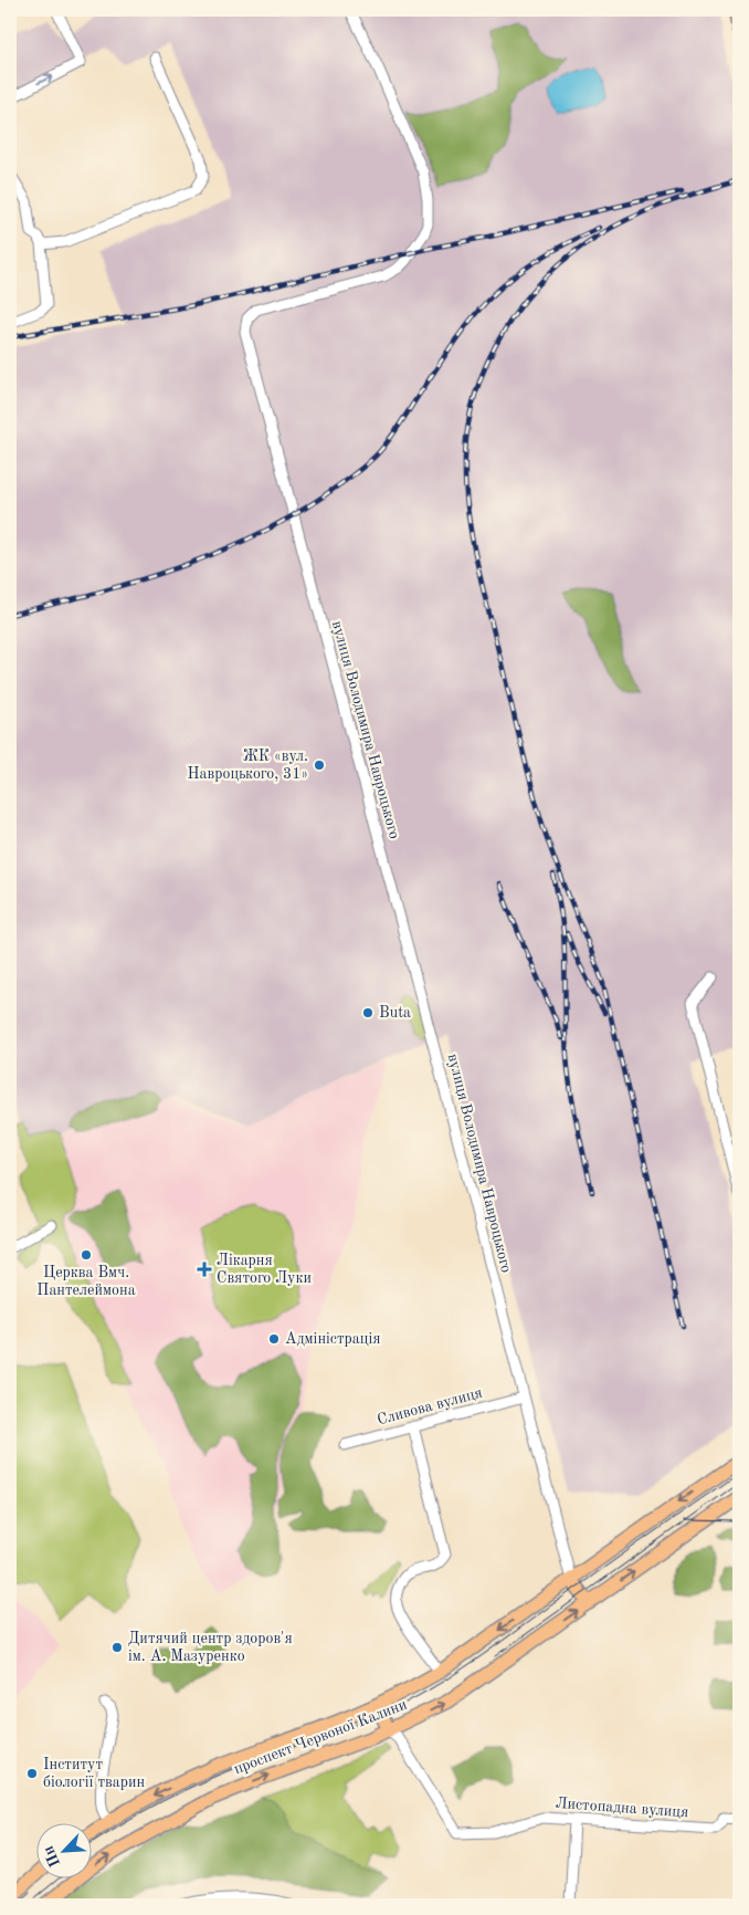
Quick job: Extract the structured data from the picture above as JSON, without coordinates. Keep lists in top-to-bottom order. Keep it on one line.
{"streets":{"main road":["проспект Червоної Калини"],"street":["вулиця Володимира Навроцького","Сливова вулиця","Листопадна вулиця"]},"crossings":[["вулиця Володимира Навроцького","Сливова вулиця"],["вулиця Володимира Навроцького","проспект Червоної Калини"],["проспект Червоної Калини","Листопадна вулиця"]],"places":{"other":["ЖК «вул. Навроцького, 31»","Buta","Церква Вмч. Пантелеймона","Адміністрація","Дитячий центр здоров'я ім. А. Мазуренко","Інститут біології тварин"],"health":["Лікарня Святого Луки"]},"north":"bottom left"}
